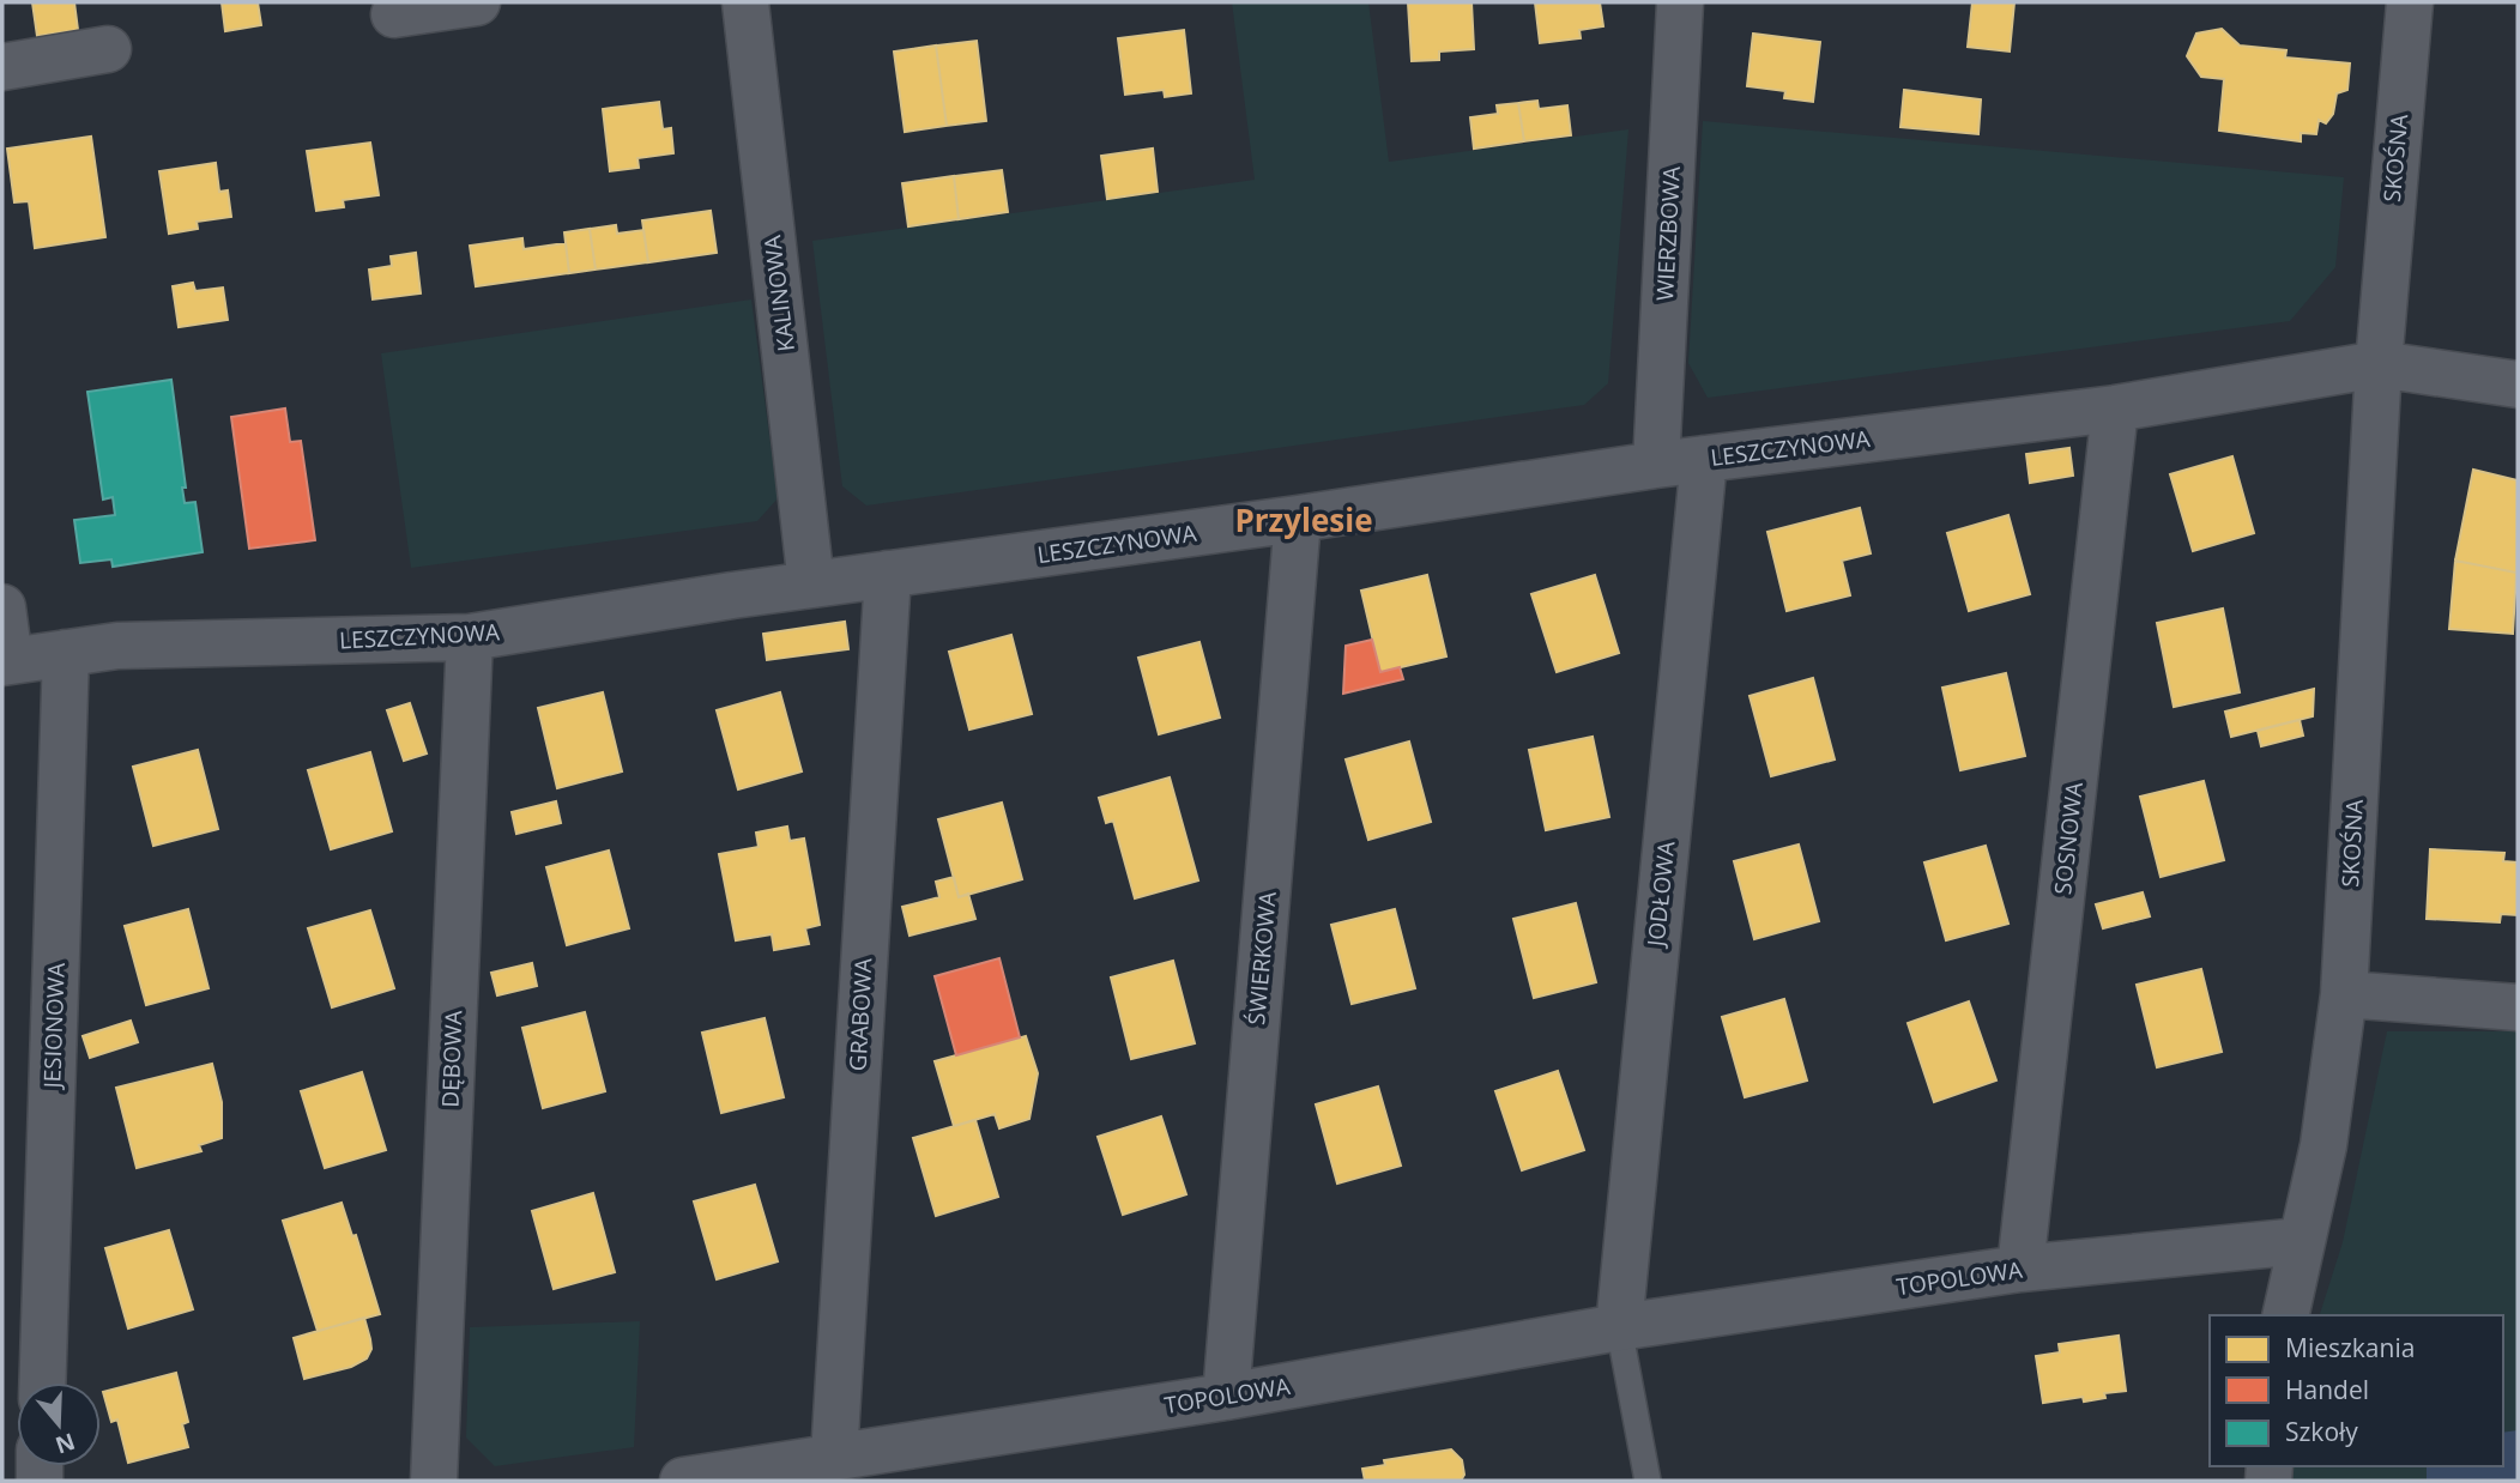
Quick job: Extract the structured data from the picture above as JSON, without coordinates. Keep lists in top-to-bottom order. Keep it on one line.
{"streets":{"street":["SKOŚNA","WIERZBOWA","KALINOWA","LESZCZYNOWA","SOSNOWA","JODŁOWA","ŚWIERKOWA","GRABOWA","JESIONOWA","DĘBOWA","TOPOLOWA"]},"crossings":[["SKOŚNA","LESZCZYNOWA"],["SKOŚNA","TOPOLOWA"],["WIERZBOWA","LESZCZYNOWA"],["KALINOWA","LESZCZYNOWA"],["LESZCZYNOWA","SOSNOWA"],["LESZCZYNOWA","JODŁOWA"],["LESZCZYNOWA","ŚWIERKOWA"],["LESZCZYNOWA","GRABOWA"],["LESZCZYNOWA","JESIONOWA"],["LESZCZYNOWA","DĘBOWA"],["SOSNOWA","TOPOLOWA"],["JODŁOWA","TOPOLOWA"],["ŚWIERKOWA","TOPOLOWA"],["GRABOWA","TOPOLOWA"]],"districts":["Przylesie"],"legend":["Mieszkania","Handel","Szkoły"],"north":"bottom"}
